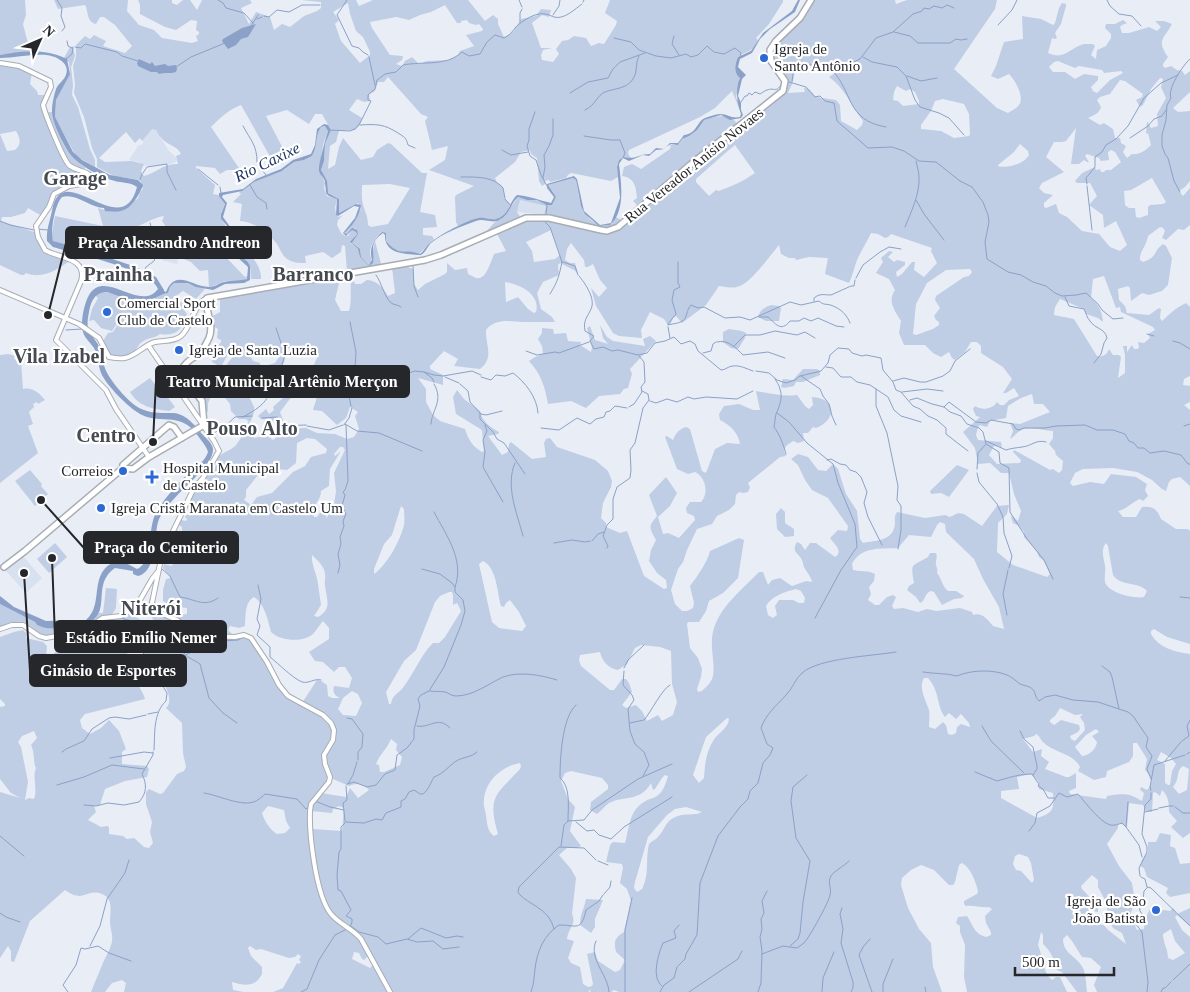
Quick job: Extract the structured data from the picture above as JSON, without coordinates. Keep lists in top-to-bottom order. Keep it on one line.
{"streets":{"main road":["Rua Vereador Anísio Novaes"]},"districts":["Garage","Prainha","Barranco","Vila Izabel","Pouso Alto","Centro","Niterói"],"water":["Rio Caxixe"],"places":{"other":["Igreja de Santo Antônio","Comercial Sport Club de Castelo","Praça Alessandro Andreon","Igreja de Santa Luzia","Teatro Municipal Artênio Merçon","Correios","Praça do Cemiterio","Igreja Cristã Maranata em Castelo Um","Estádio Emílio Nemer","Ginásio de Esportes","Igreja de São João Batista"],"health":["Hospital Municipal de Castelo"]},"scale_bar":"500 m","north":"top right"}
